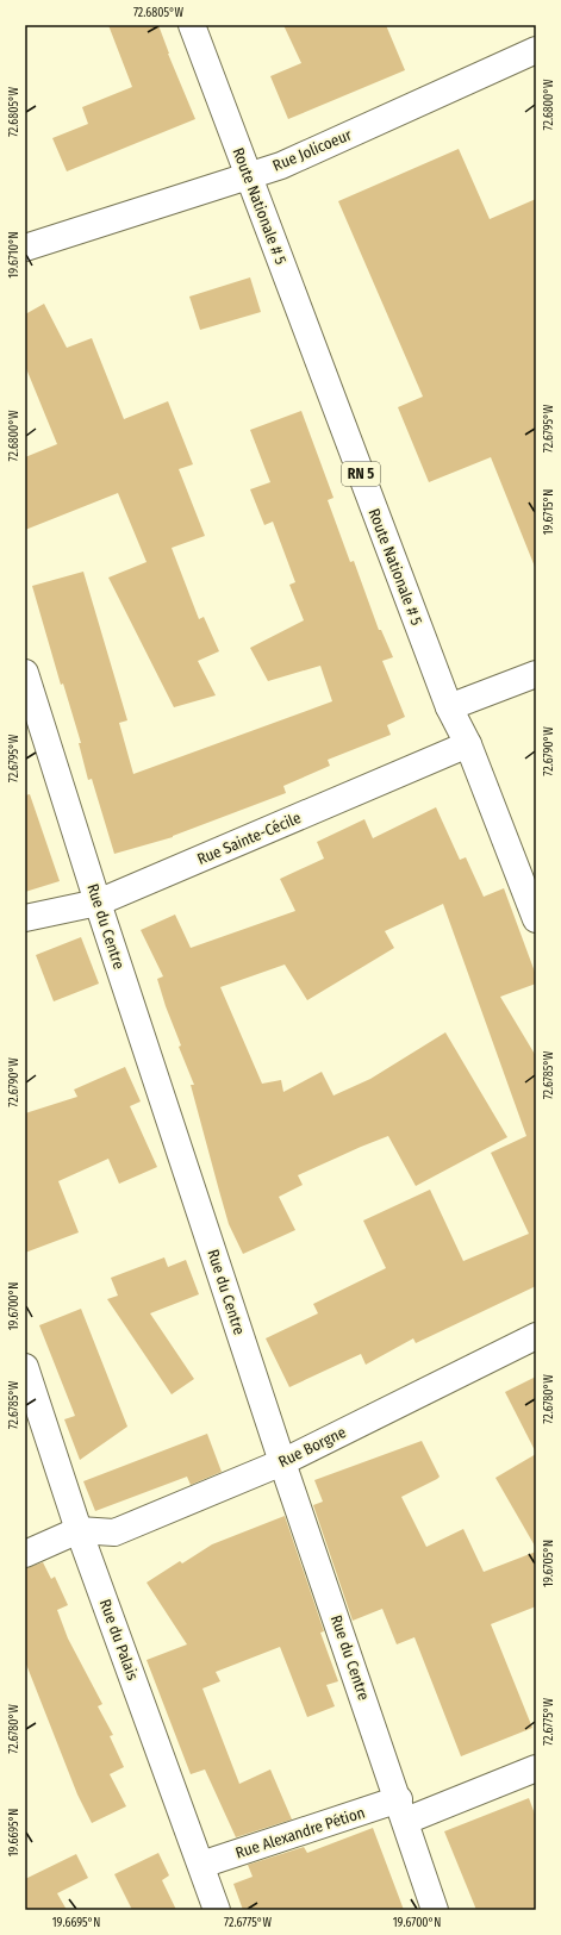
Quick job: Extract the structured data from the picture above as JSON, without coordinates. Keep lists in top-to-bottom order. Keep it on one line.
{"streets":{"street":["Rue Jolicoeur","Route Nationale # 5","RN 5","Rue Sainte-Cécile","Rue du Centre","Rue Borgne","Rue du Palais","Rue Alexandre Pétion"]},"crossings":[["Rue Jolicoeur","Route Nationale # 5"],["Route Nationale # 5","Rue Sainte-Cécile"],["Rue Sainte-Cécile","Rue du Centre"],["Rue du Centre","Rue Borgne"],["Rue du Centre","Rue Alexandre Pétion"],["Rue Borgne","Rue du Palais"],["Rue du Palais","Rue Alexandre Pétion"]],"coordinates":["72.6805°W","72.6800°W","19.6710°N","72.6795°W","19.6715°N","72.6790°W","72.6785°W","19.6700°N","72.6780°W","19.6705°N","72.6775°W","19.6695°N"]}
